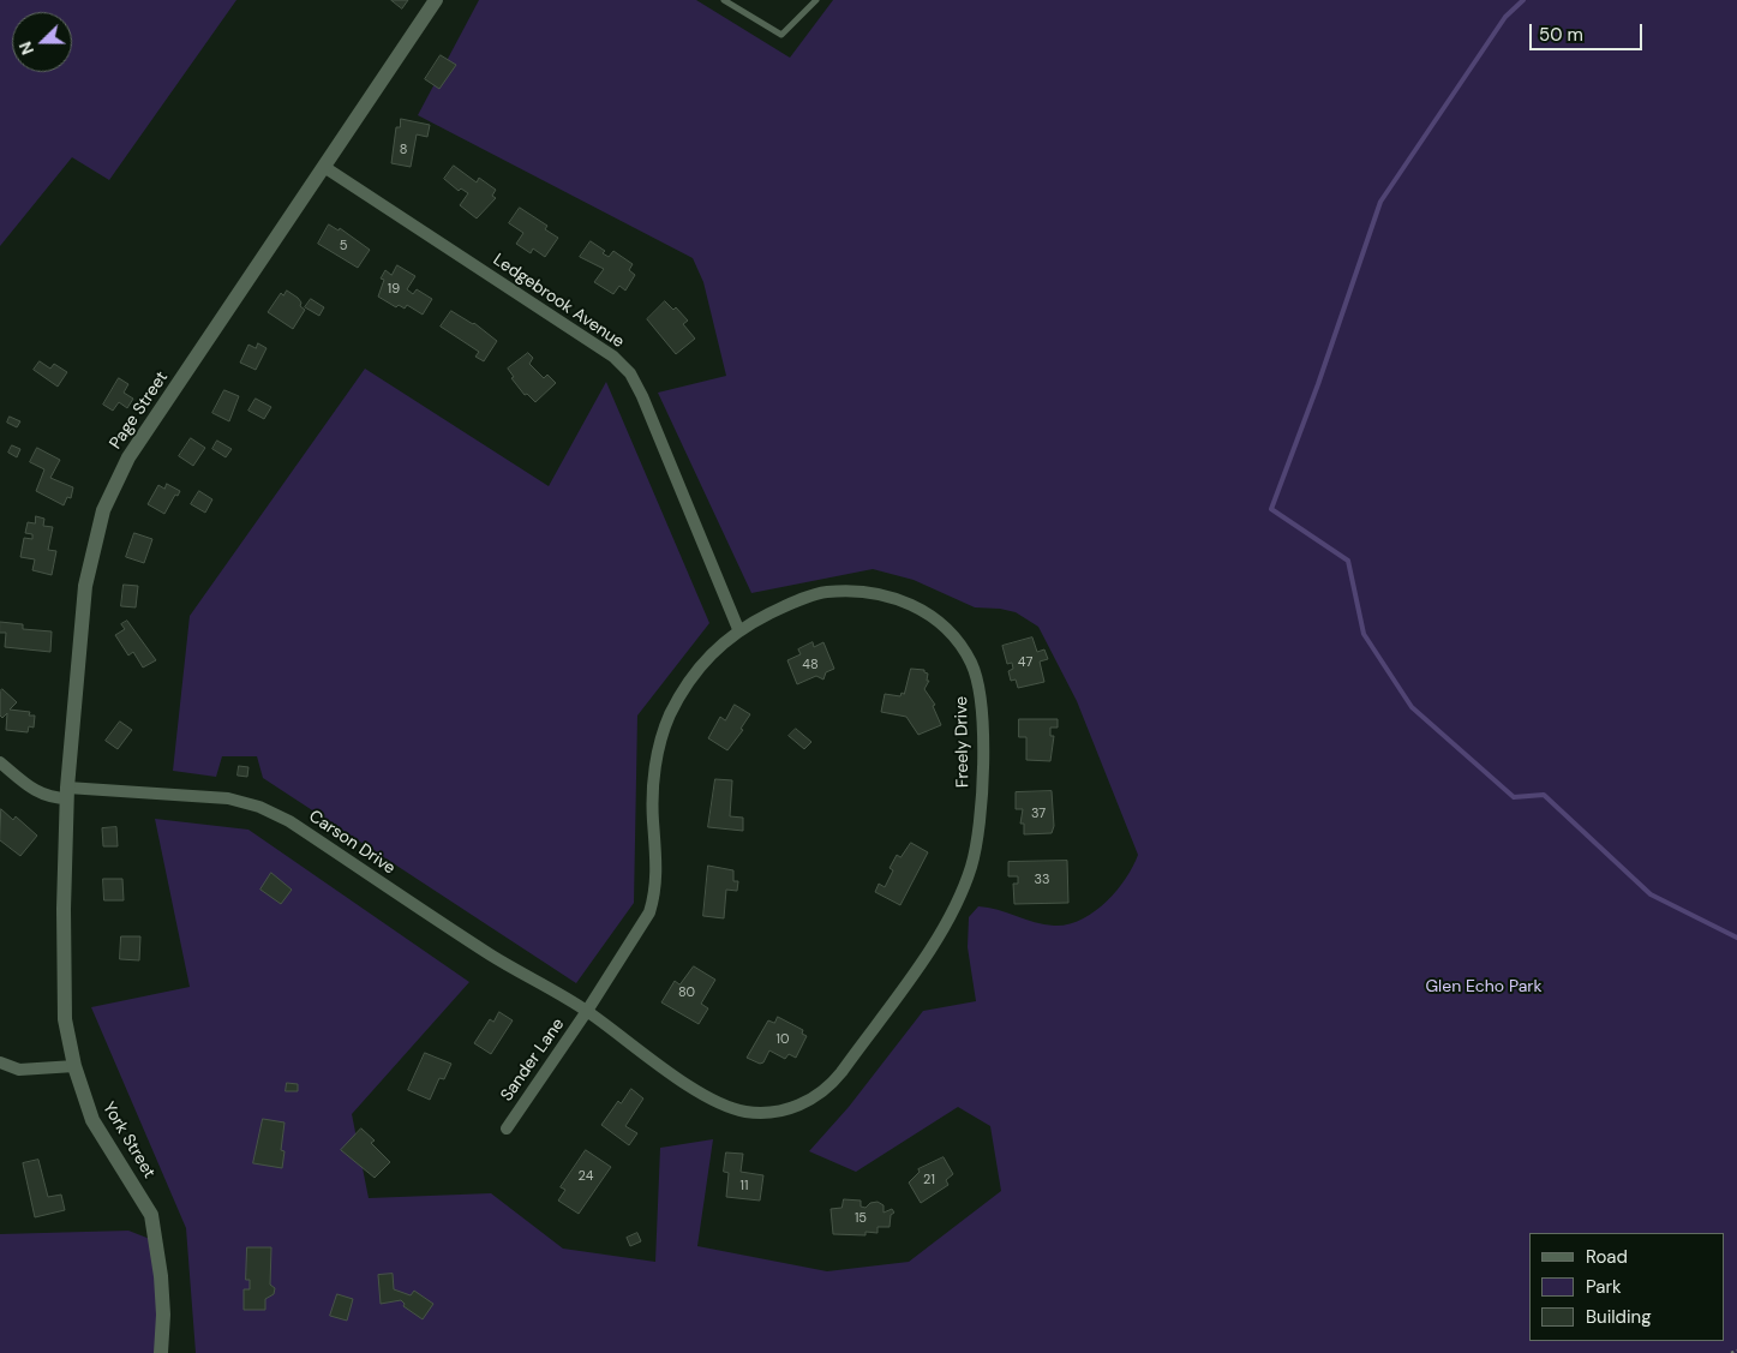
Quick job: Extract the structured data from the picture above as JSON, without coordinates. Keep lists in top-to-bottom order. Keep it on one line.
{"streets":{"street":["Ledgebrook Avenue","Page Street","Freely Drive","Carson Drive","Sander Lane","York Street"]},"crossings":[["Ledgebrook Avenue","Page Street"],["Ledgebrook Avenue","Freely Drive"],["Page Street","Carson Drive"],["Page Street","York Street"],["Freely Drive","Carson Drive"],["Freely Drive","Sander Lane"],["Carson Drive","Sander Lane"]],"parks":["Glen Echo Park"],"house_numbers":["8","5","19","47","48","37","33","80","10","24","21","11","15"],"legend":["Road","Park","Building"],"scale_bar":"50 m","north":"left"}
